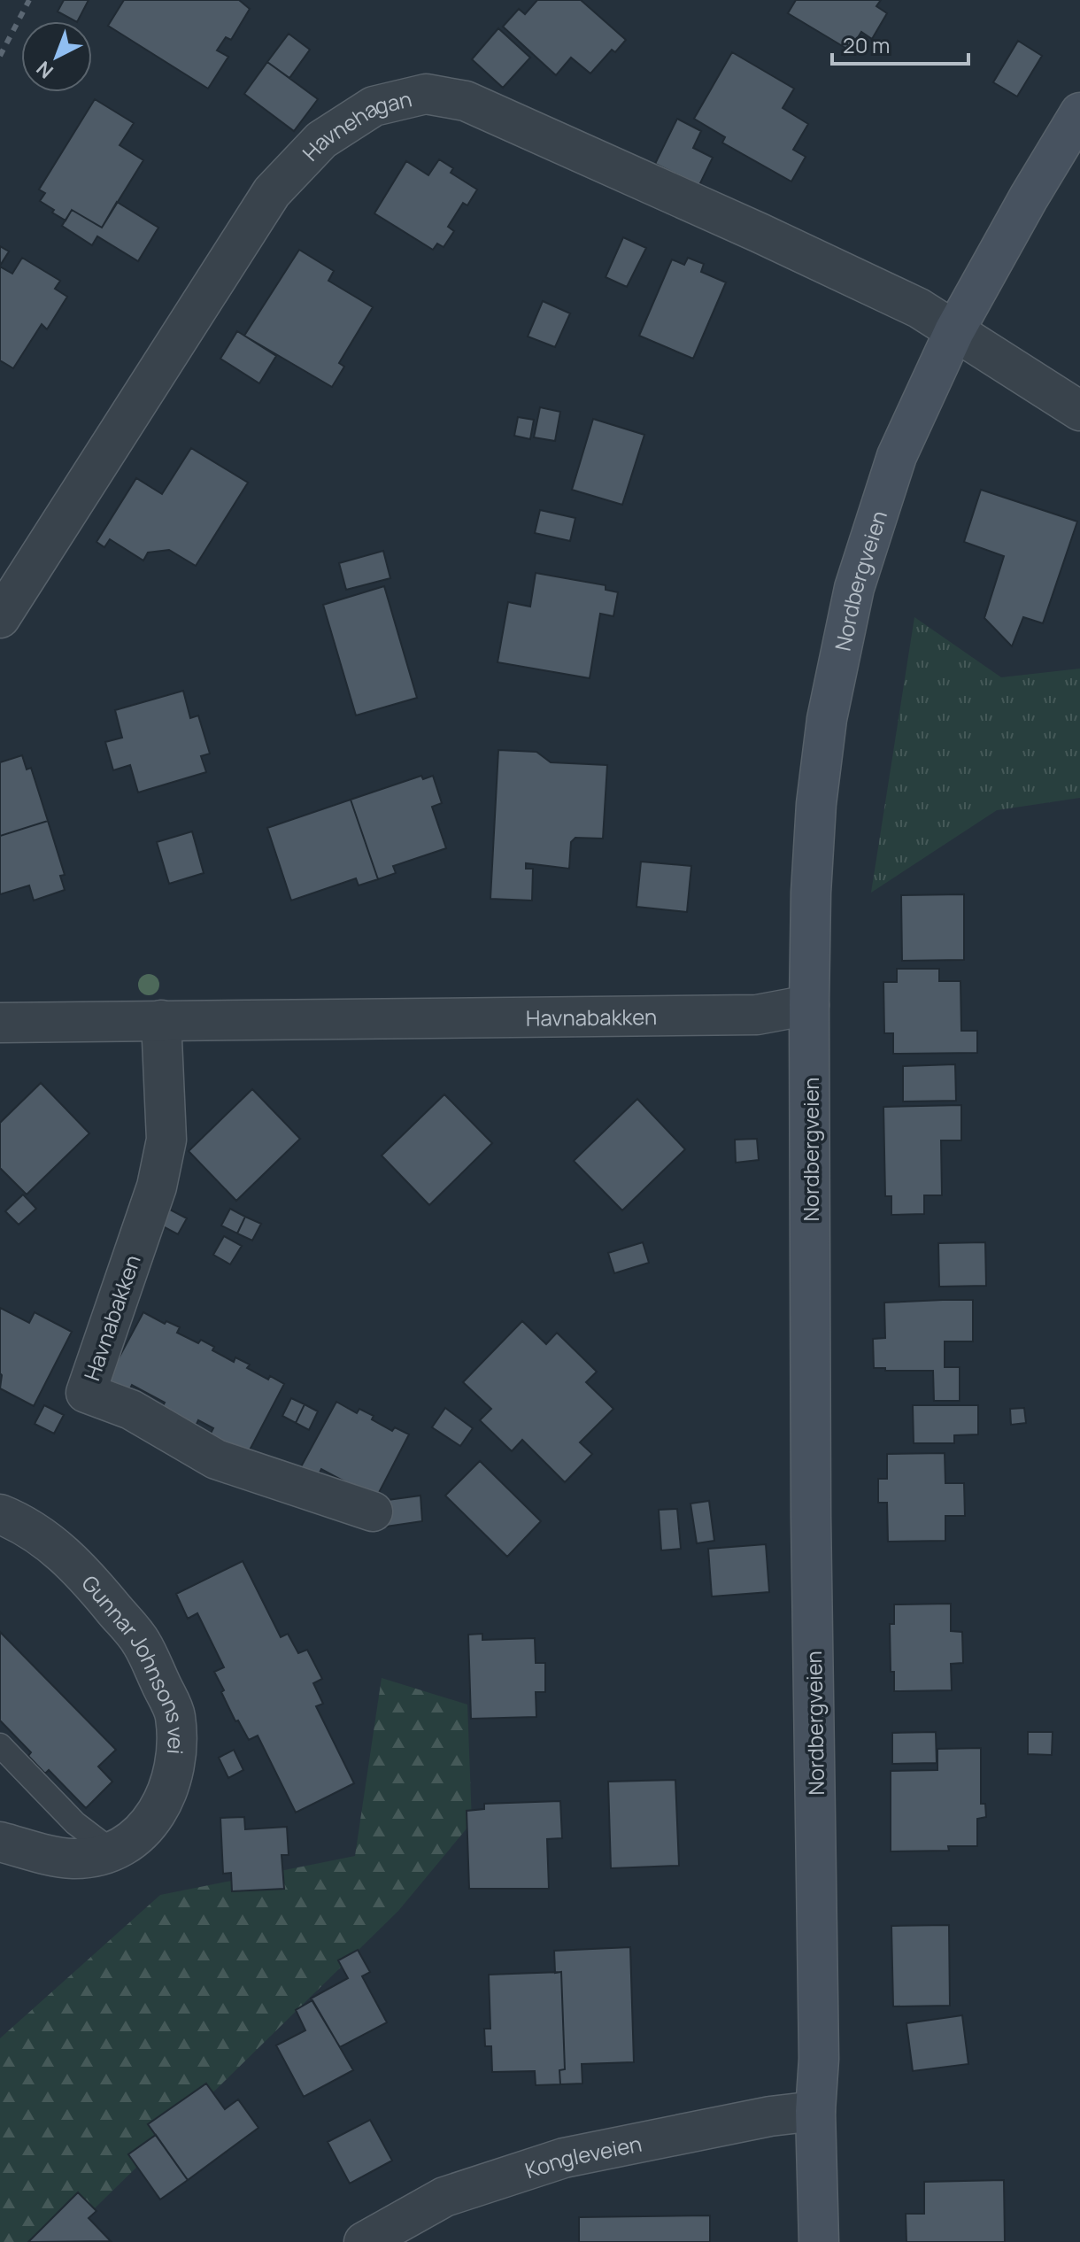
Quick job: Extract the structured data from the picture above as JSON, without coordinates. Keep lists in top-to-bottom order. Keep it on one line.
{"streets":{"street":["Havnehagan","Nordbergveien","Havnabakken","Gunnar Johnsons vei","Kongleveien"]},"crossings":[["Havnehagan","Nordbergveien"],["Nordbergveien","Havnabakken"],["Nordbergveien","Kongleveien"]],"scale_bar":"20 m","north":"bottom left"}
